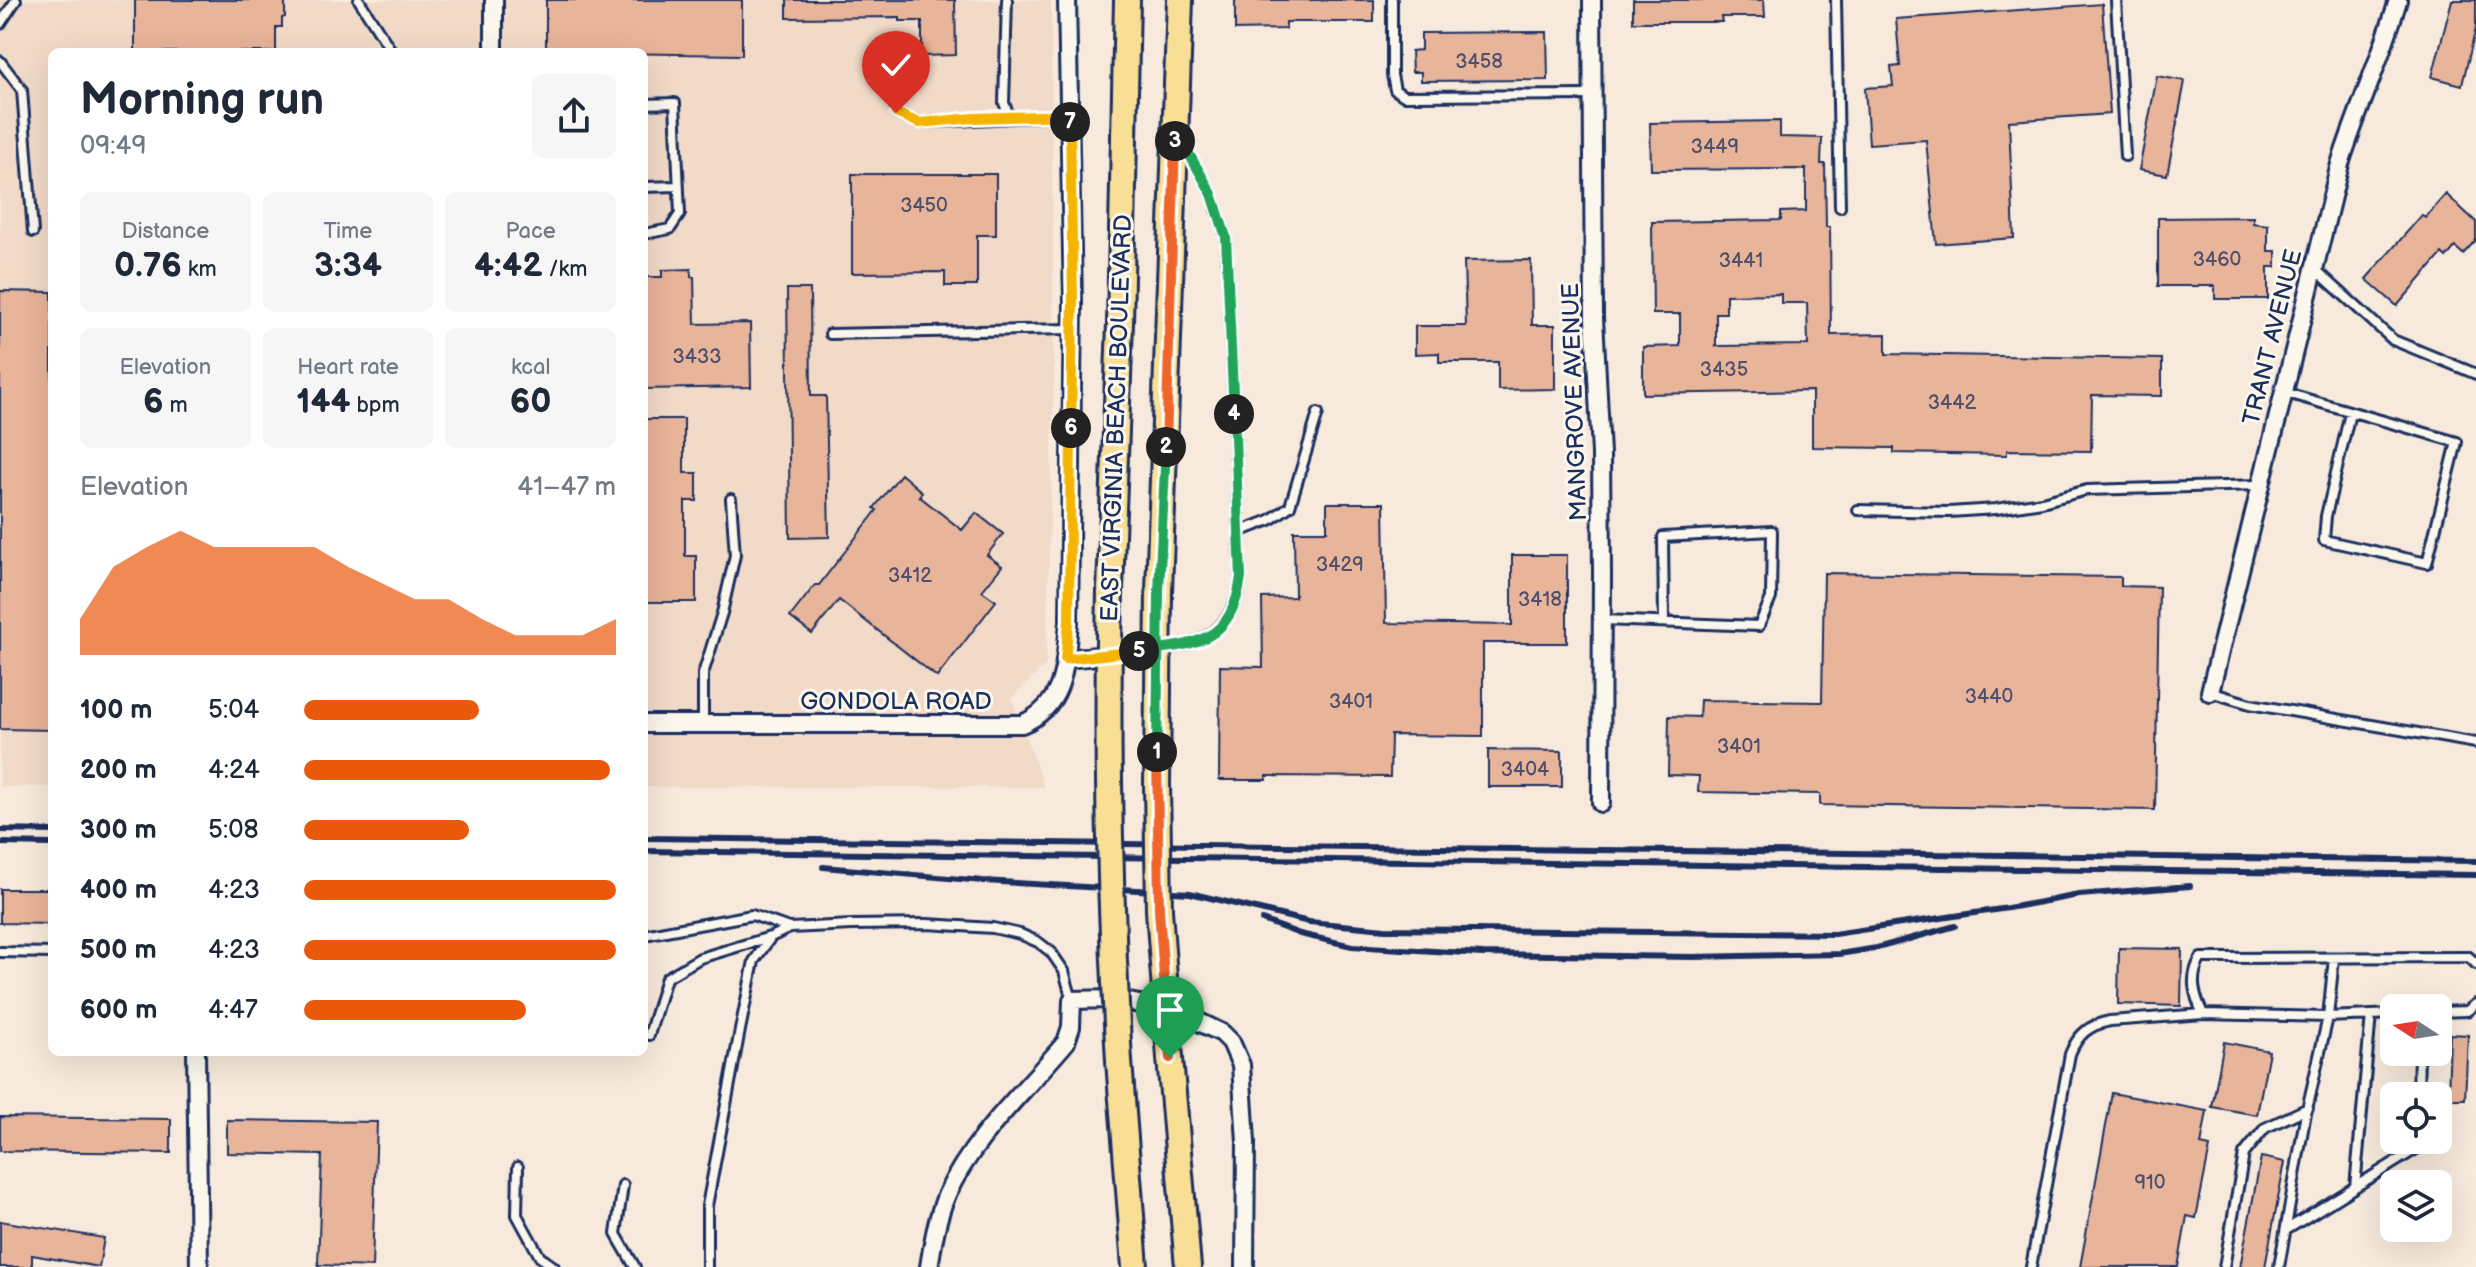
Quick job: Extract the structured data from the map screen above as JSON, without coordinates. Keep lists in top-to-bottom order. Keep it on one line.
{"streets":{"main road":["EAST VIRGINIA BEACH BOULEVARD"],"street":["TRANT AVENUE","MANGROVE AVENUE","GONDOLA ROAD"]},"crossings":[["EAST VIRGINIA BEACH BOULEVARD","GONDOLA ROAD"]],"house_numbers":["3458","3449","3450","3460","3441","3433","3435","3442","3429","3412","3418","3440","3401","3401","3404","910"],"north":"left","page":{"heading":["Morning run","09:49"],"pins":["7","3","4","6","2","5","1"],"stats":[["Distance","0.76 km"],["Time","3:34"],["Pace","4:42 /km"],["Elevation","6 m"],["Heart rate","144 bpm"],["kcal","60"]],"chart":["Elevation","41–47 m"],"list":[{"name":"100 m","note":"5:04"},{"name":"200 m","note":"4:24"},{"name":"300 m","note":"5:08"},{"name":"400 m","note":"4:23"},{"name":"500 m","note":"4:23"},{"name":"600 m","note":"4:47"}]}}
